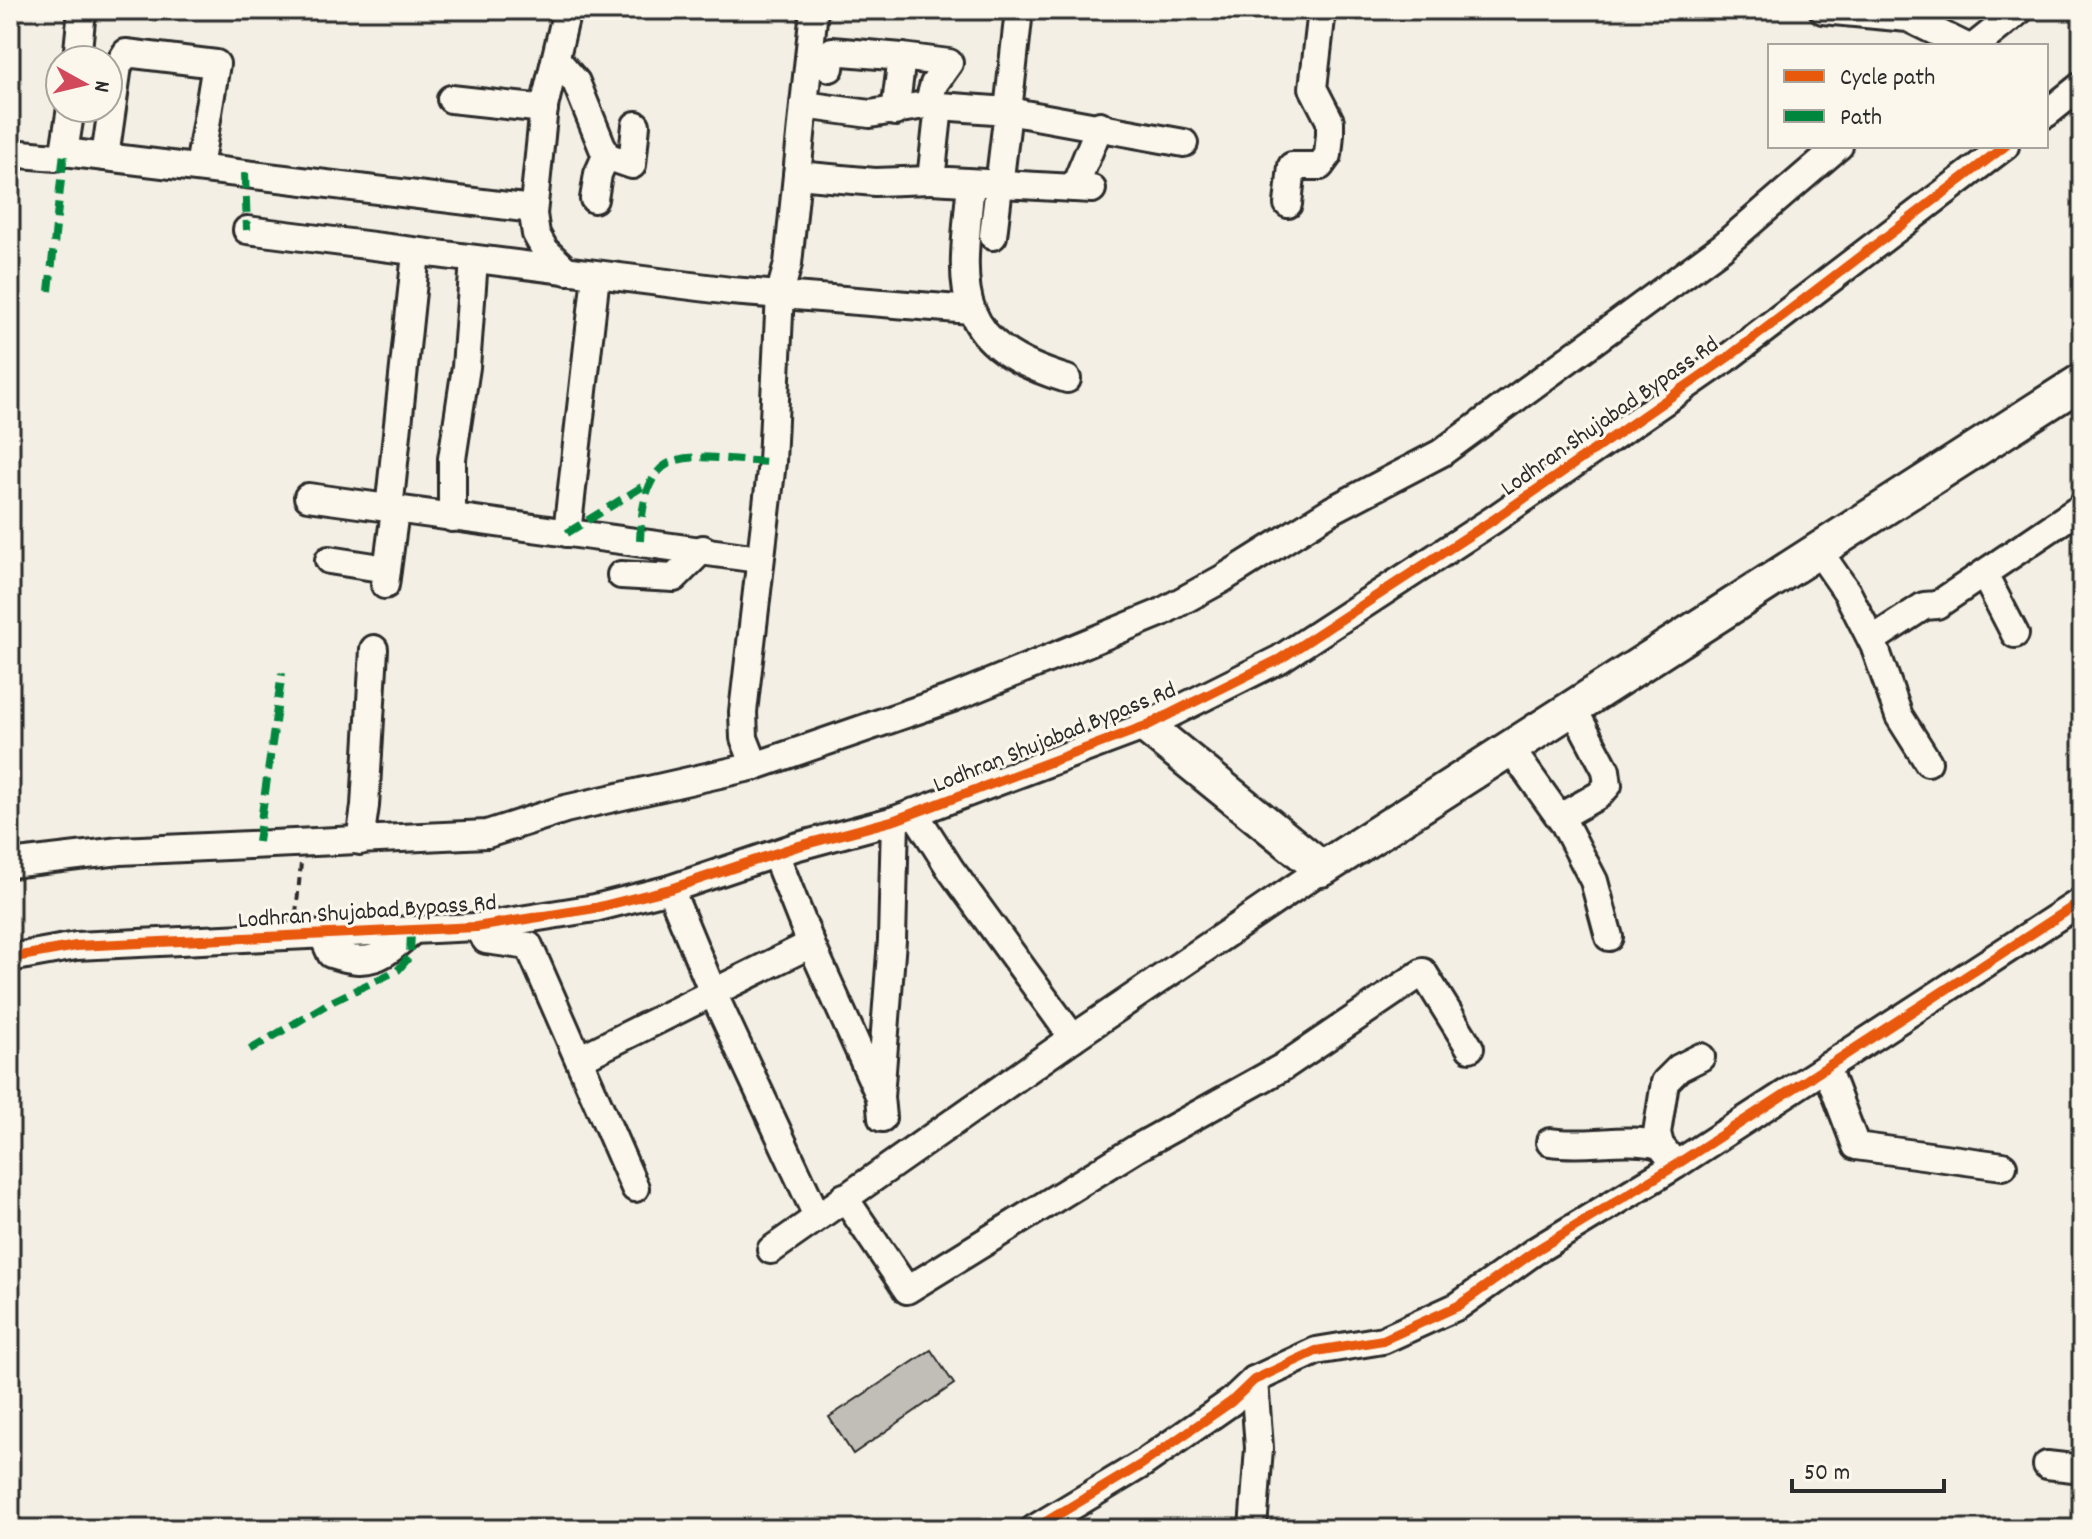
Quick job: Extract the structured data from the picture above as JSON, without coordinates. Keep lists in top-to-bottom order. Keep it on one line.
{"streets":{"street":["Lodhran Shujabad Bypass Rd"]},"legend":["Cycle path","Path"],"scale_bar":"50 m","north":"right"}
